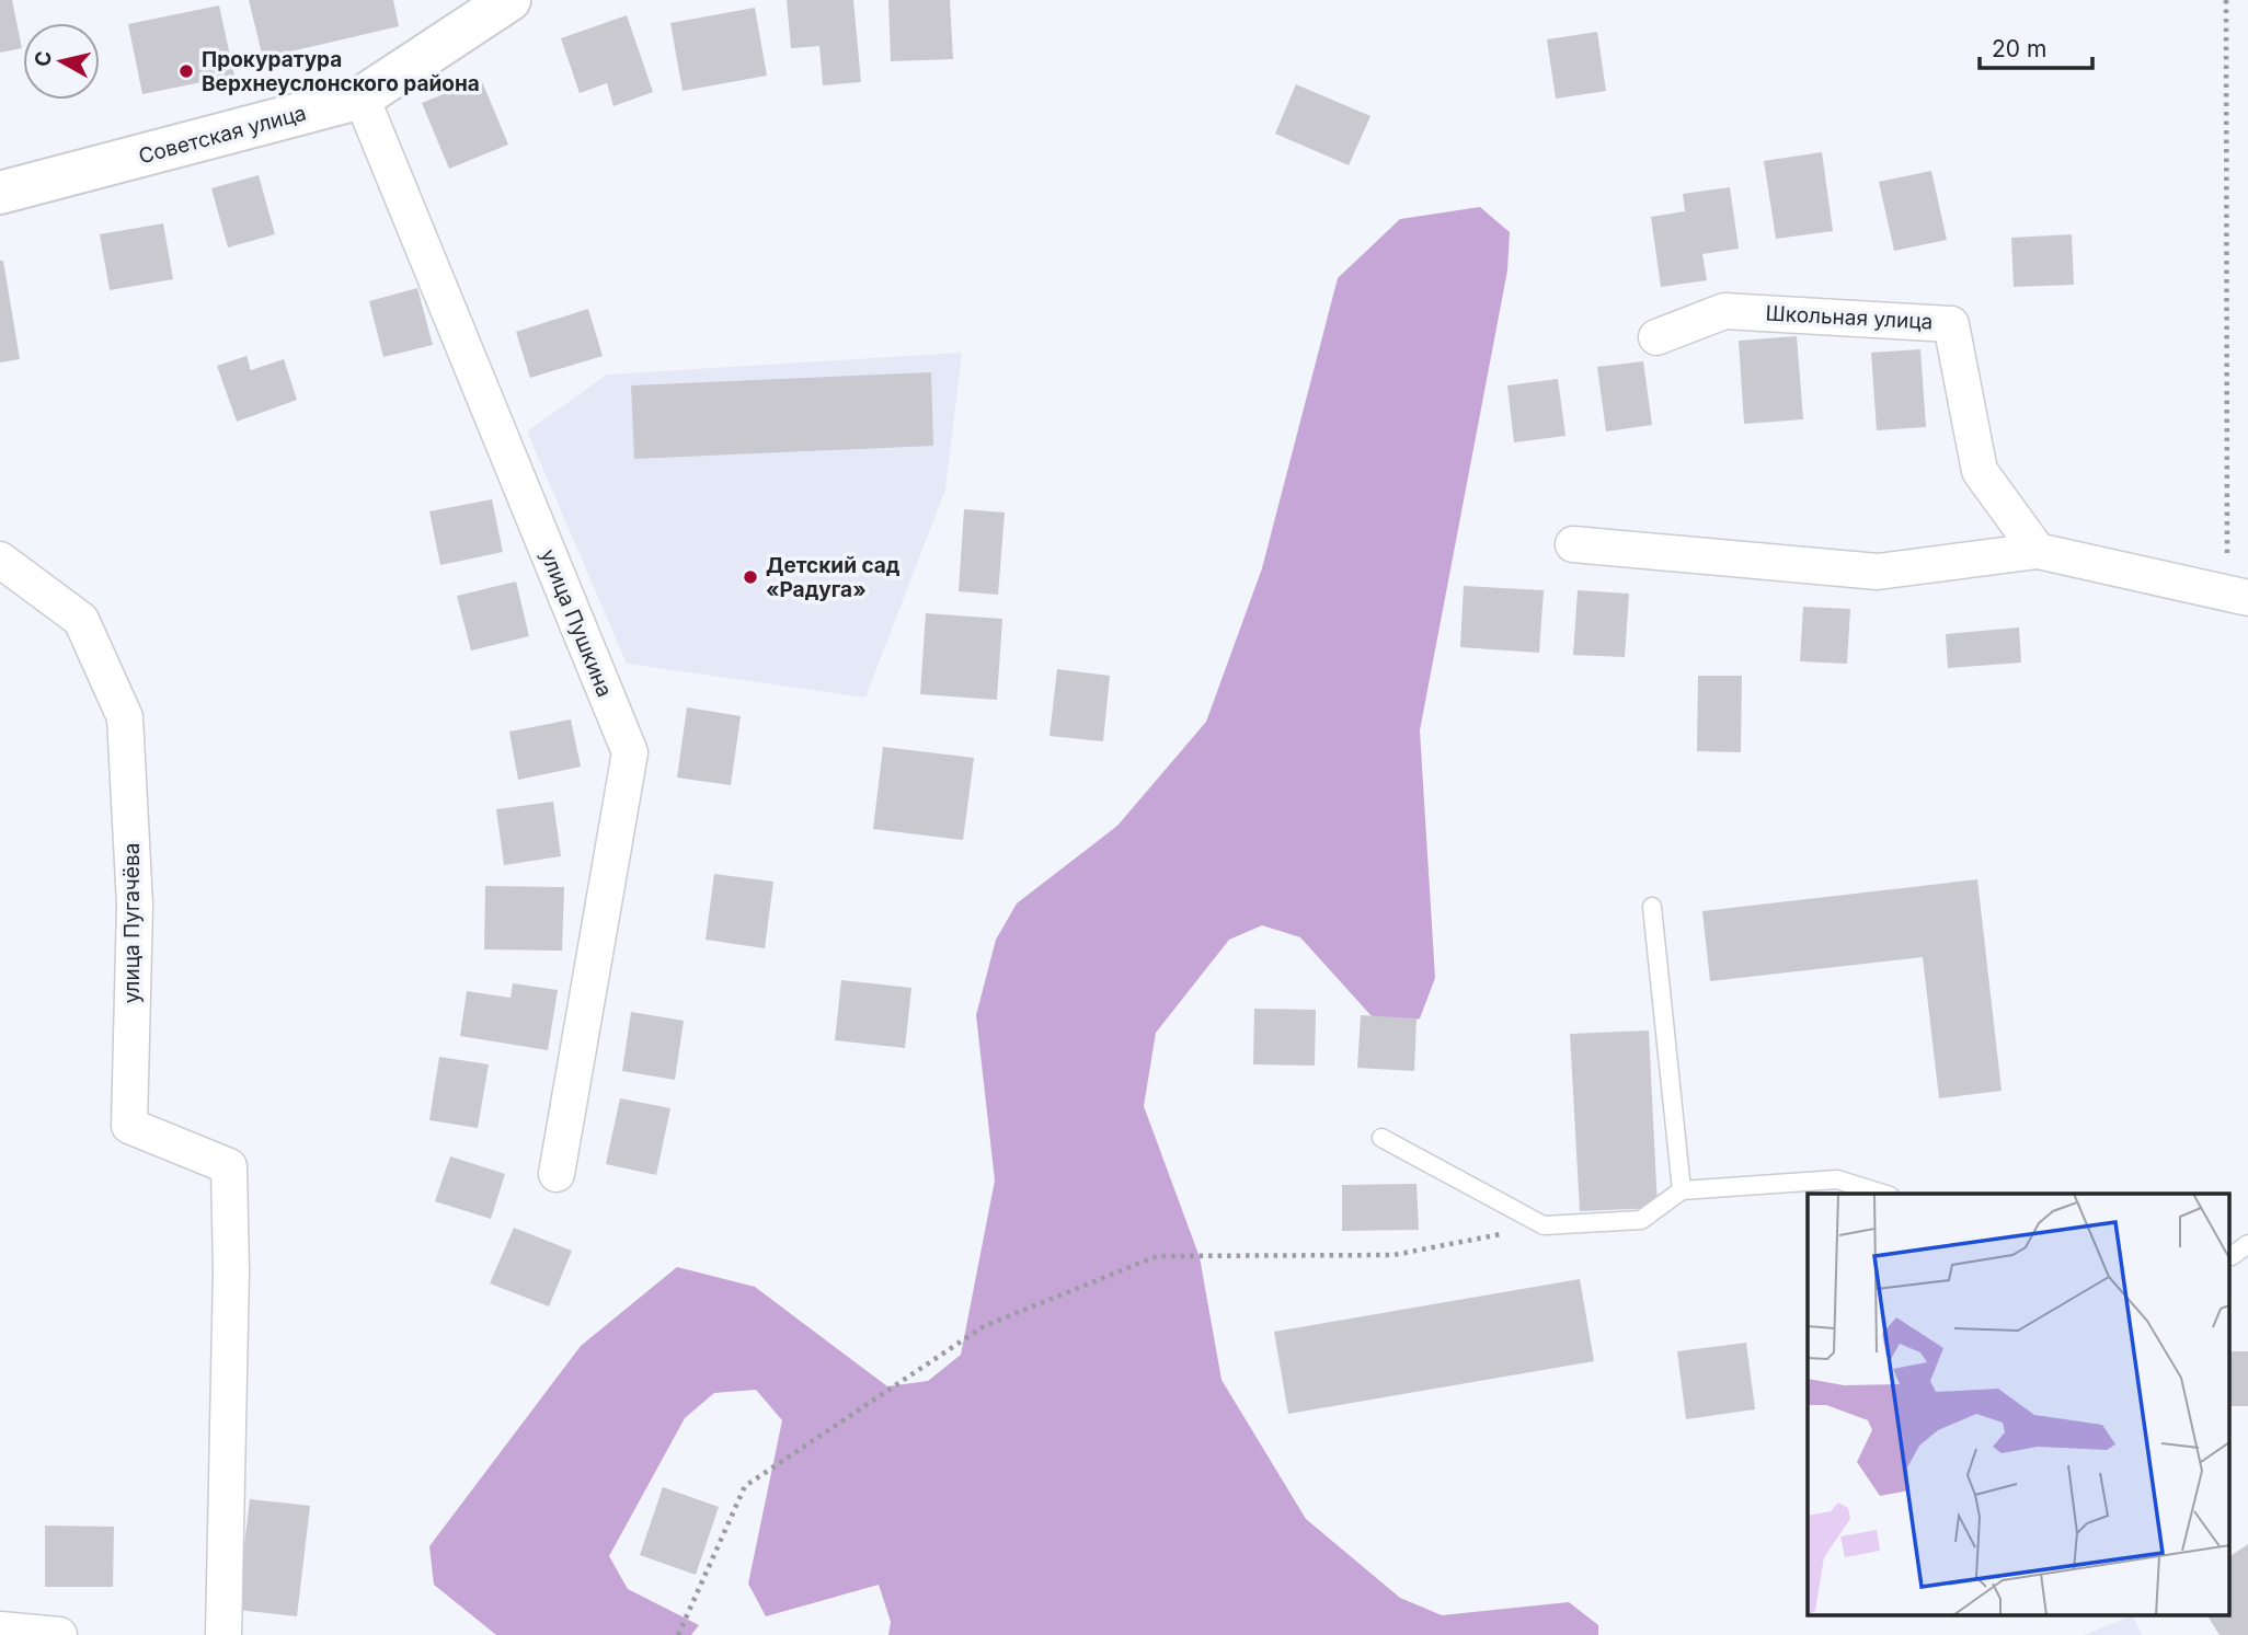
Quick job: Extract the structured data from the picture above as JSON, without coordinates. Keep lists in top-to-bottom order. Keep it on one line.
{"streets":{"street":["Советская улица","Школьная улица","улица Пушкина","улица Пугачёва"]},"crossings":[["Советская улица","улица Пушкина"]],"places":["Прокуратура Верхнеуслонского района","Детский сад «Радуга»"],"scale_bar":"20 m","north":"left"}
